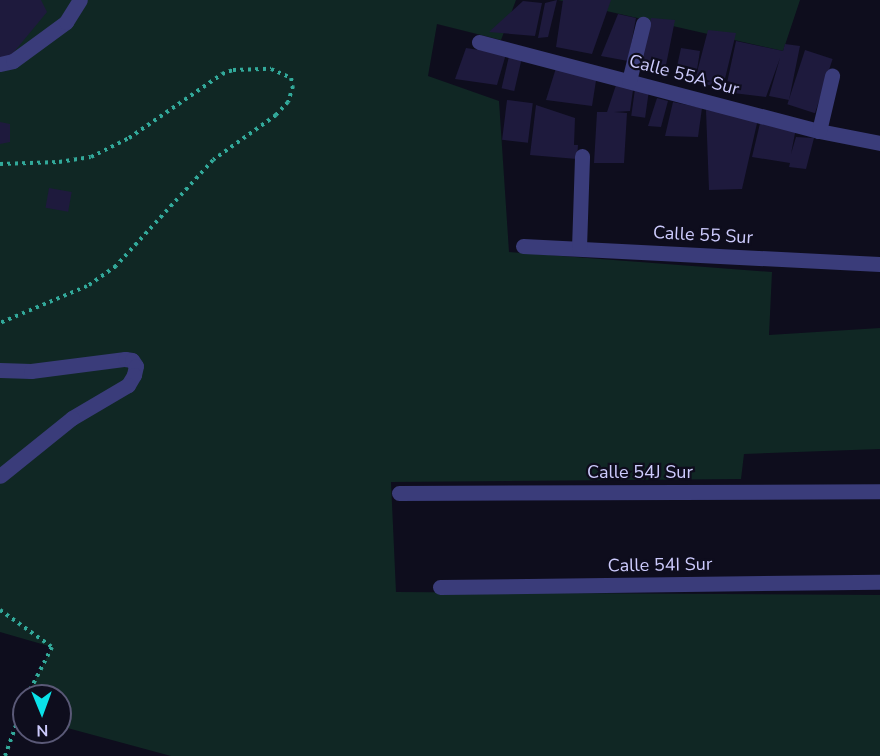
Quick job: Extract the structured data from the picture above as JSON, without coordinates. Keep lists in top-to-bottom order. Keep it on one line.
{"streets":{"street":["Calle 55A Sur","Calle 55 Sur","Calle 54J Sur","Calle 54I Sur"]},"north":"bottom"}
